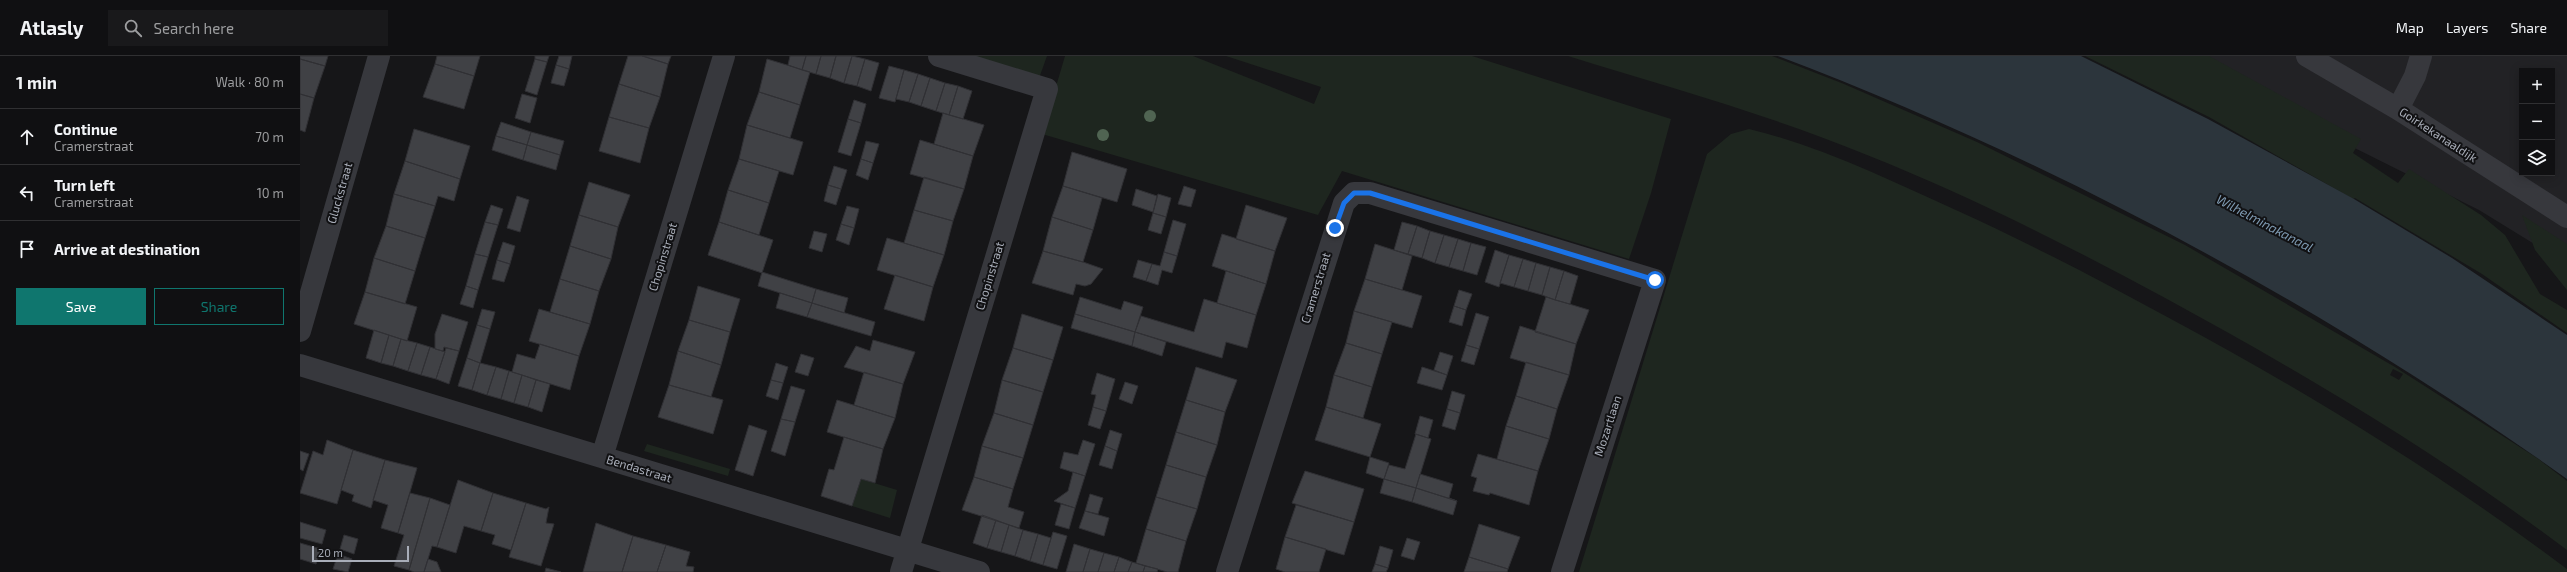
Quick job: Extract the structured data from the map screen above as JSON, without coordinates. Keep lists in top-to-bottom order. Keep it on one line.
{"streets":{"street":["Goirkekanaaldijk","Gluckstraat","Chopinstraat","Cramerstraat","Mozartlaan","Bendastraat"]},"crossings":[["Chopinstraat","Bendastraat"],["Cramerstraat","Mozartlaan"]],"water":["Wilhelminakanaal"],"scale_bar":"20 m","page":{"header":"Atlasly","search":"Search here","nav":["Map","Layers","Share"],"heading":["1 min","Walk · 80 m"],"map_buttons":["+","−"],"list":[["Continue","Cramerstraat","70 m"],["Turn left","Cramerstraat","10 m"],"Arrive at destination"],"buttons":["Save","Share"],"scale":"20 m"}}
